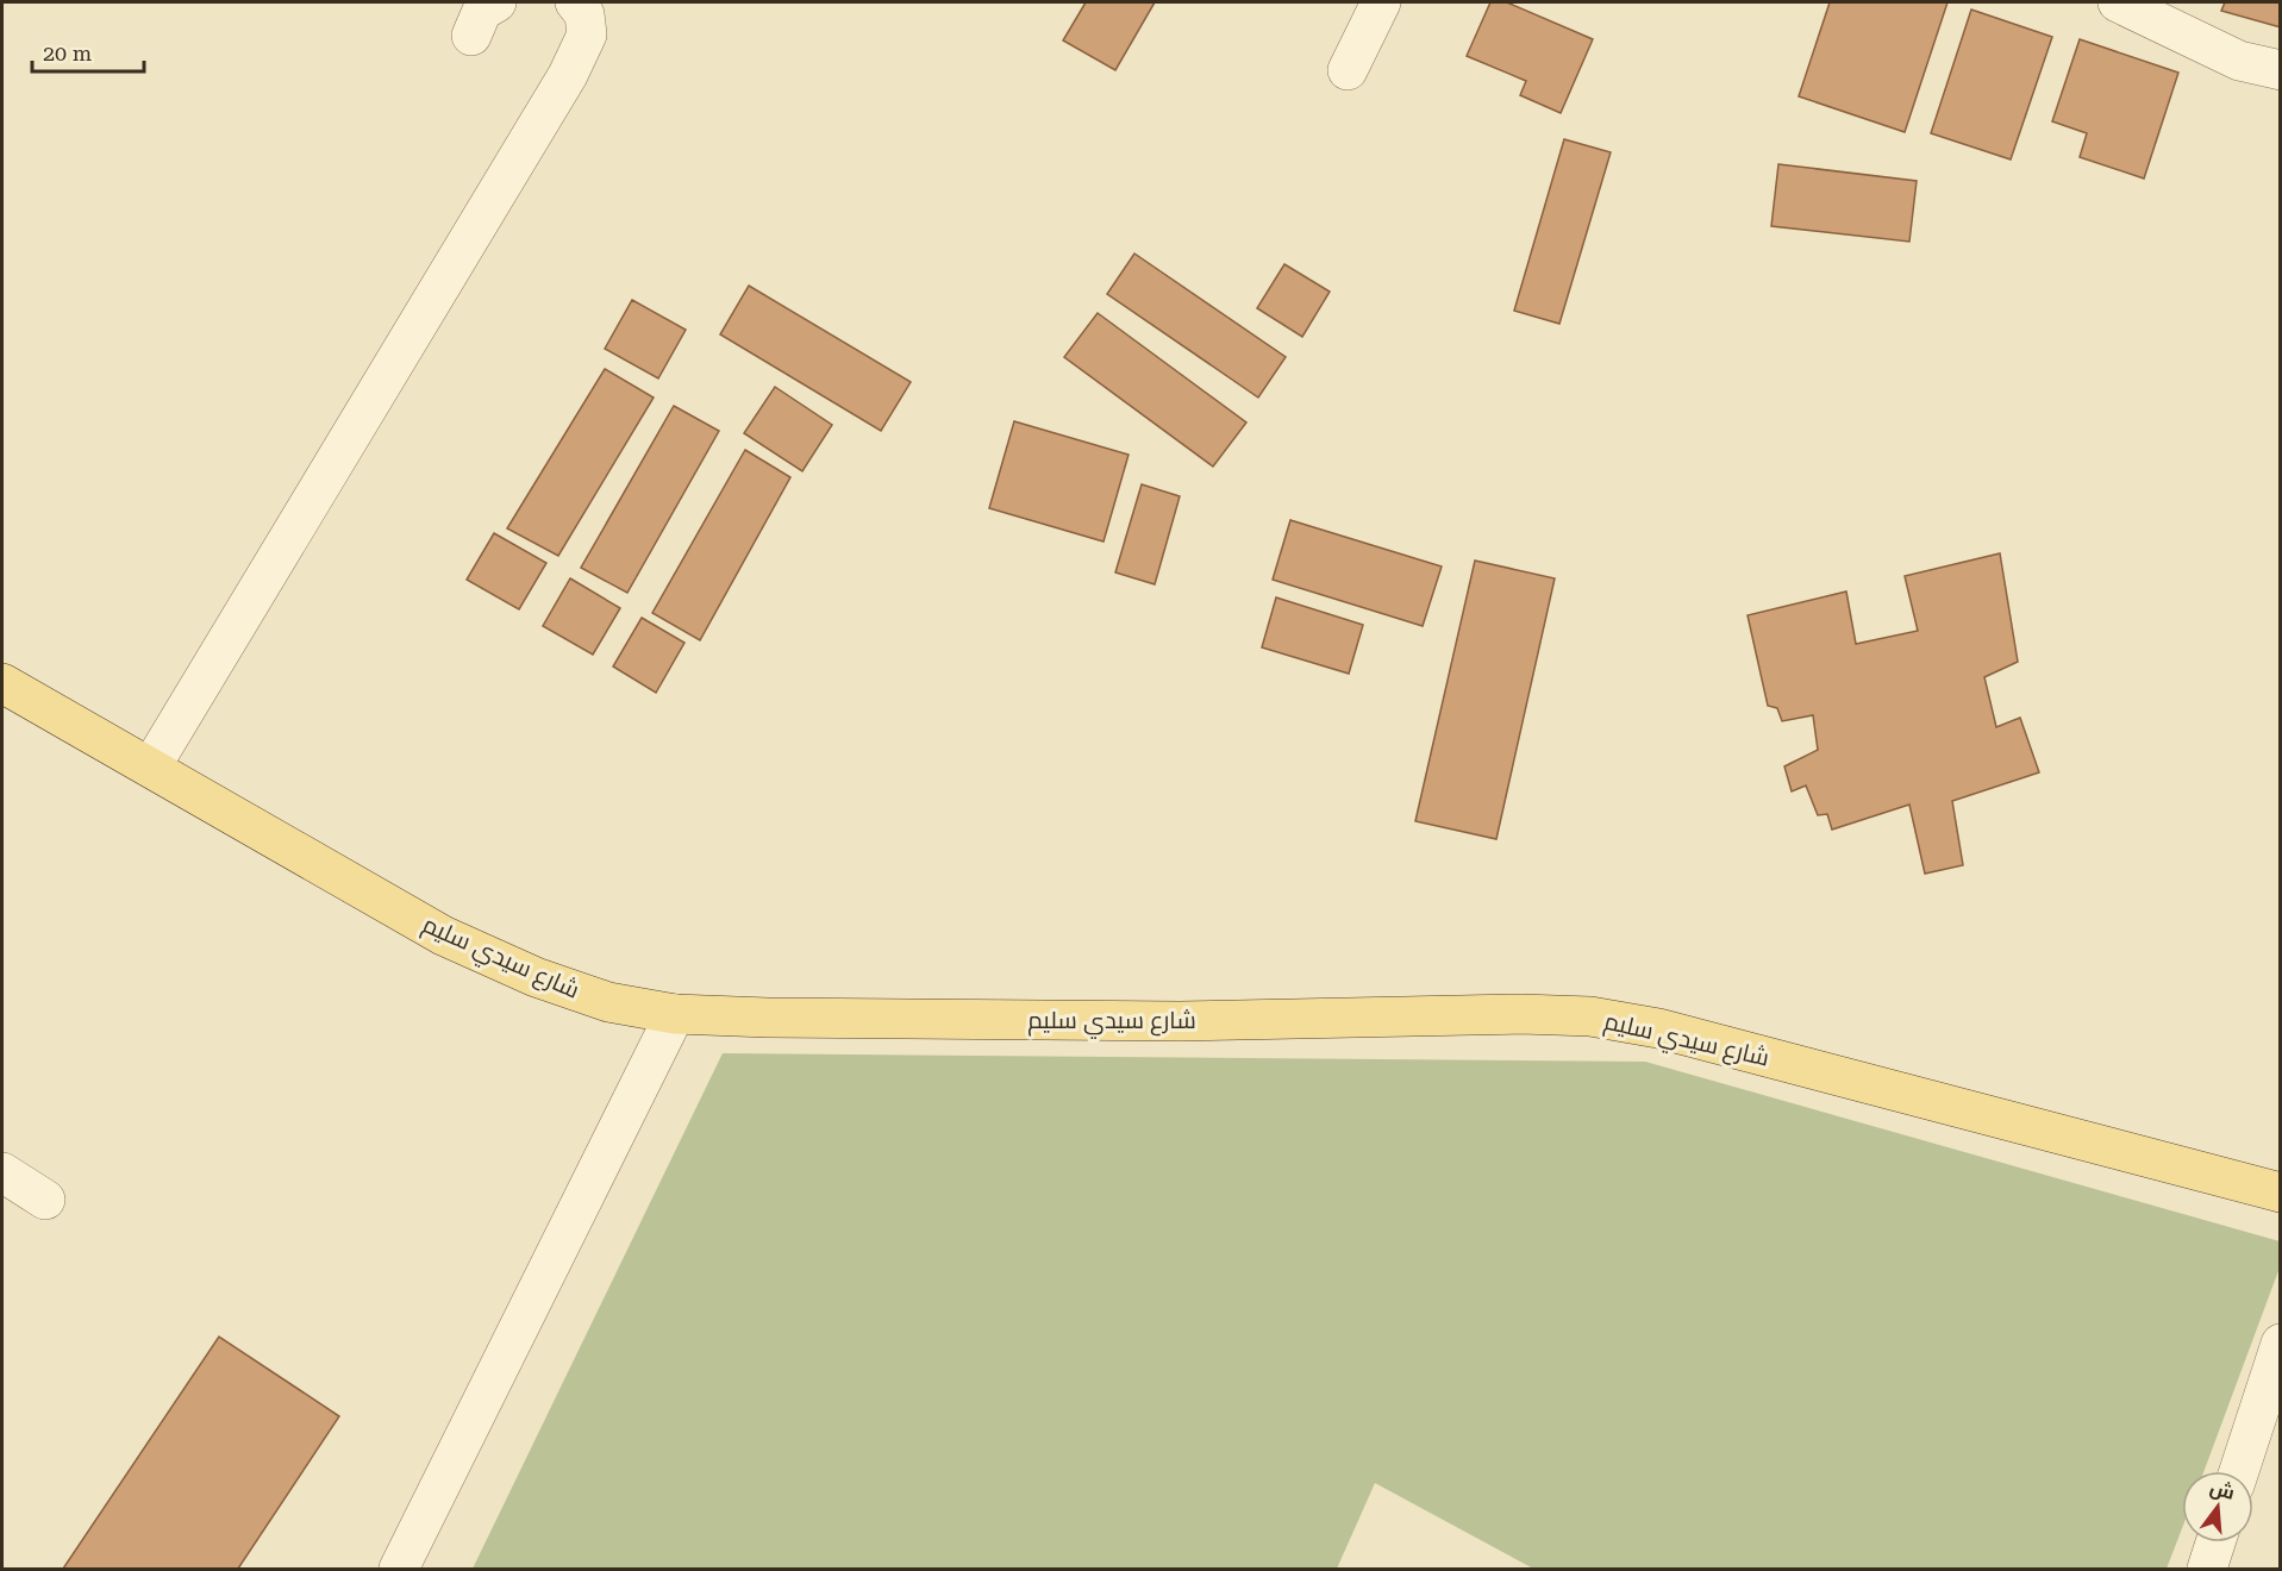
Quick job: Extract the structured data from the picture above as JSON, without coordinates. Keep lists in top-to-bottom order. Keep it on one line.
{"streets":{"main road":["شارع سيدي سليم"]},"scale_bar":"20 m","north":"top"}
